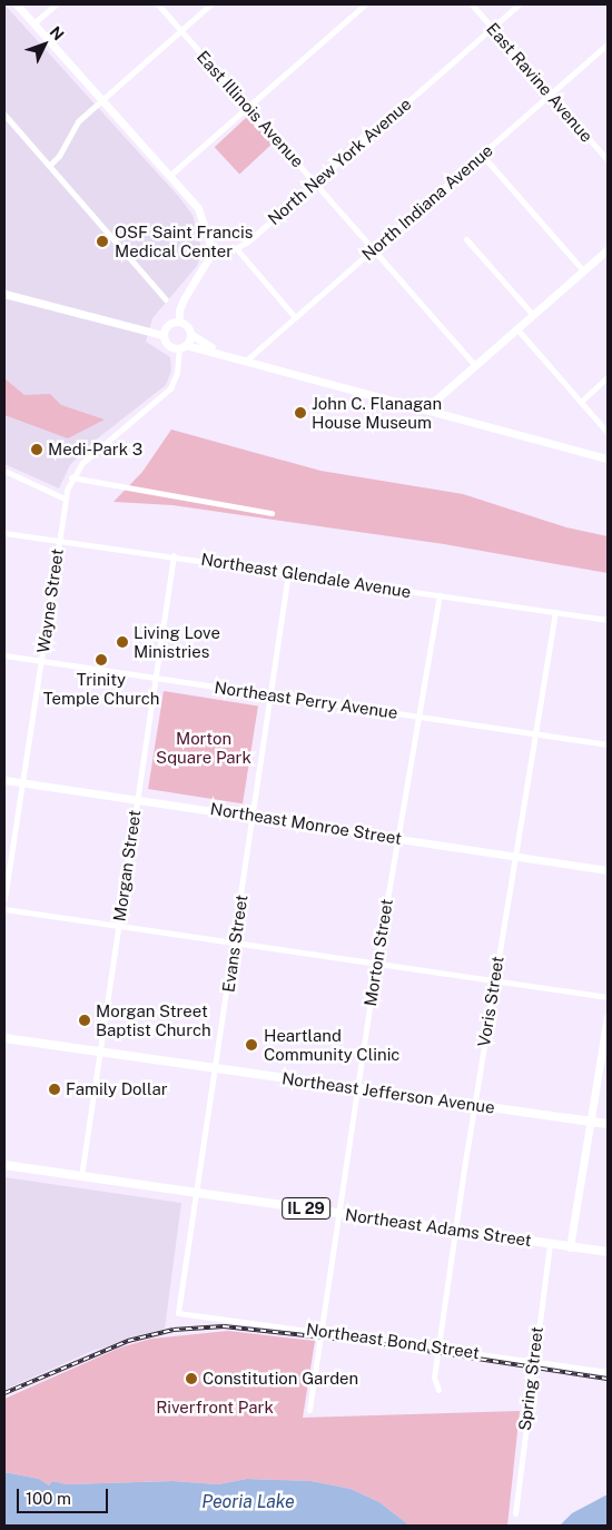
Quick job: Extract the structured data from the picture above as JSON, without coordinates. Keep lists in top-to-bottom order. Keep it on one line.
{"streets":{"main road":["Northeast Jefferson Avenue","IL 29","Northeast Adams Street"],"street":["East Ravine Avenue","East Illinois Avenue","North New York Avenue","North Indiana Avenue","Northeast Glendale Avenue","Wayne Street","Northeast Perry Avenue","Northeast Monroe Street","Morgan Street","Evans Street","Morton Street","Voris Street","Northeast Bond Street","Spring Street"]},"crossings":[["East Ravine Avenue","North New York Avenue"],["East Ravine Avenue","North Indiana Avenue"],["East Illinois Avenue","North New York Avenue"],["East Illinois Avenue","North Indiana Avenue"],["North New York Avenue","North Indiana Avenue"],["Northeast Glendale Avenue","Wayne Street"],["Northeast Glendale Avenue","Morgan Street"],["Northeast Glendale Avenue","Evans Street"],["Northeast Glendale Avenue","Morton Street"],["Northeast Glendale Avenue","Voris Street"],["Wayne Street","Northeast Perry Avenue"],["Wayne Street","Northeast Monroe Street"],["Northeast Perry Avenue","Morgan Street"],["Northeast Perry Avenue","Evans Street"],["Northeast Perry Avenue","Morton Street"],["Northeast Perry Avenue","Voris Street"],["Northeast Monroe Street","Morgan Street"],["Northeast Monroe Street","Evans Street"],["Northeast Monroe Street","Morton Street"],["Northeast Monroe Street","Voris Street"],["Morgan Street","Northeast Jefferson Avenue"],["Morgan Street","Northeast Adams Street"],["Evans Street","Northeast Jefferson Avenue"],["Evans Street","Northeast Adams Street"],["Evans Street","Northeast Bond Street"],["Morton Street","Northeast Jefferson Avenue"],["Morton Street","Northeast Adams Street"],["Morton Street","Northeast Bond Street"],["Voris Street","Northeast Jefferson Avenue"],["Voris Street","Northeast Adams Street"],["Voris Street","Northeast Bond Street"],["Northeast Adams Street","Spring Street"],["Northeast Bond Street","Spring Street"]],"water":["Peoria Lake"],"parks":["Morton Square Park","Riverfront Park"],"places":["OSF Saint Francis Medical Center","John C. Flanagan House Museum","Medi-Park 3","Living Love Ministries","Trinity Temple Church","Morgan Street Baptist Church","Heartland Community Clinic","Family Dollar","Constitution Garden"],"scale_bar":"100 m","north":"top right"}
